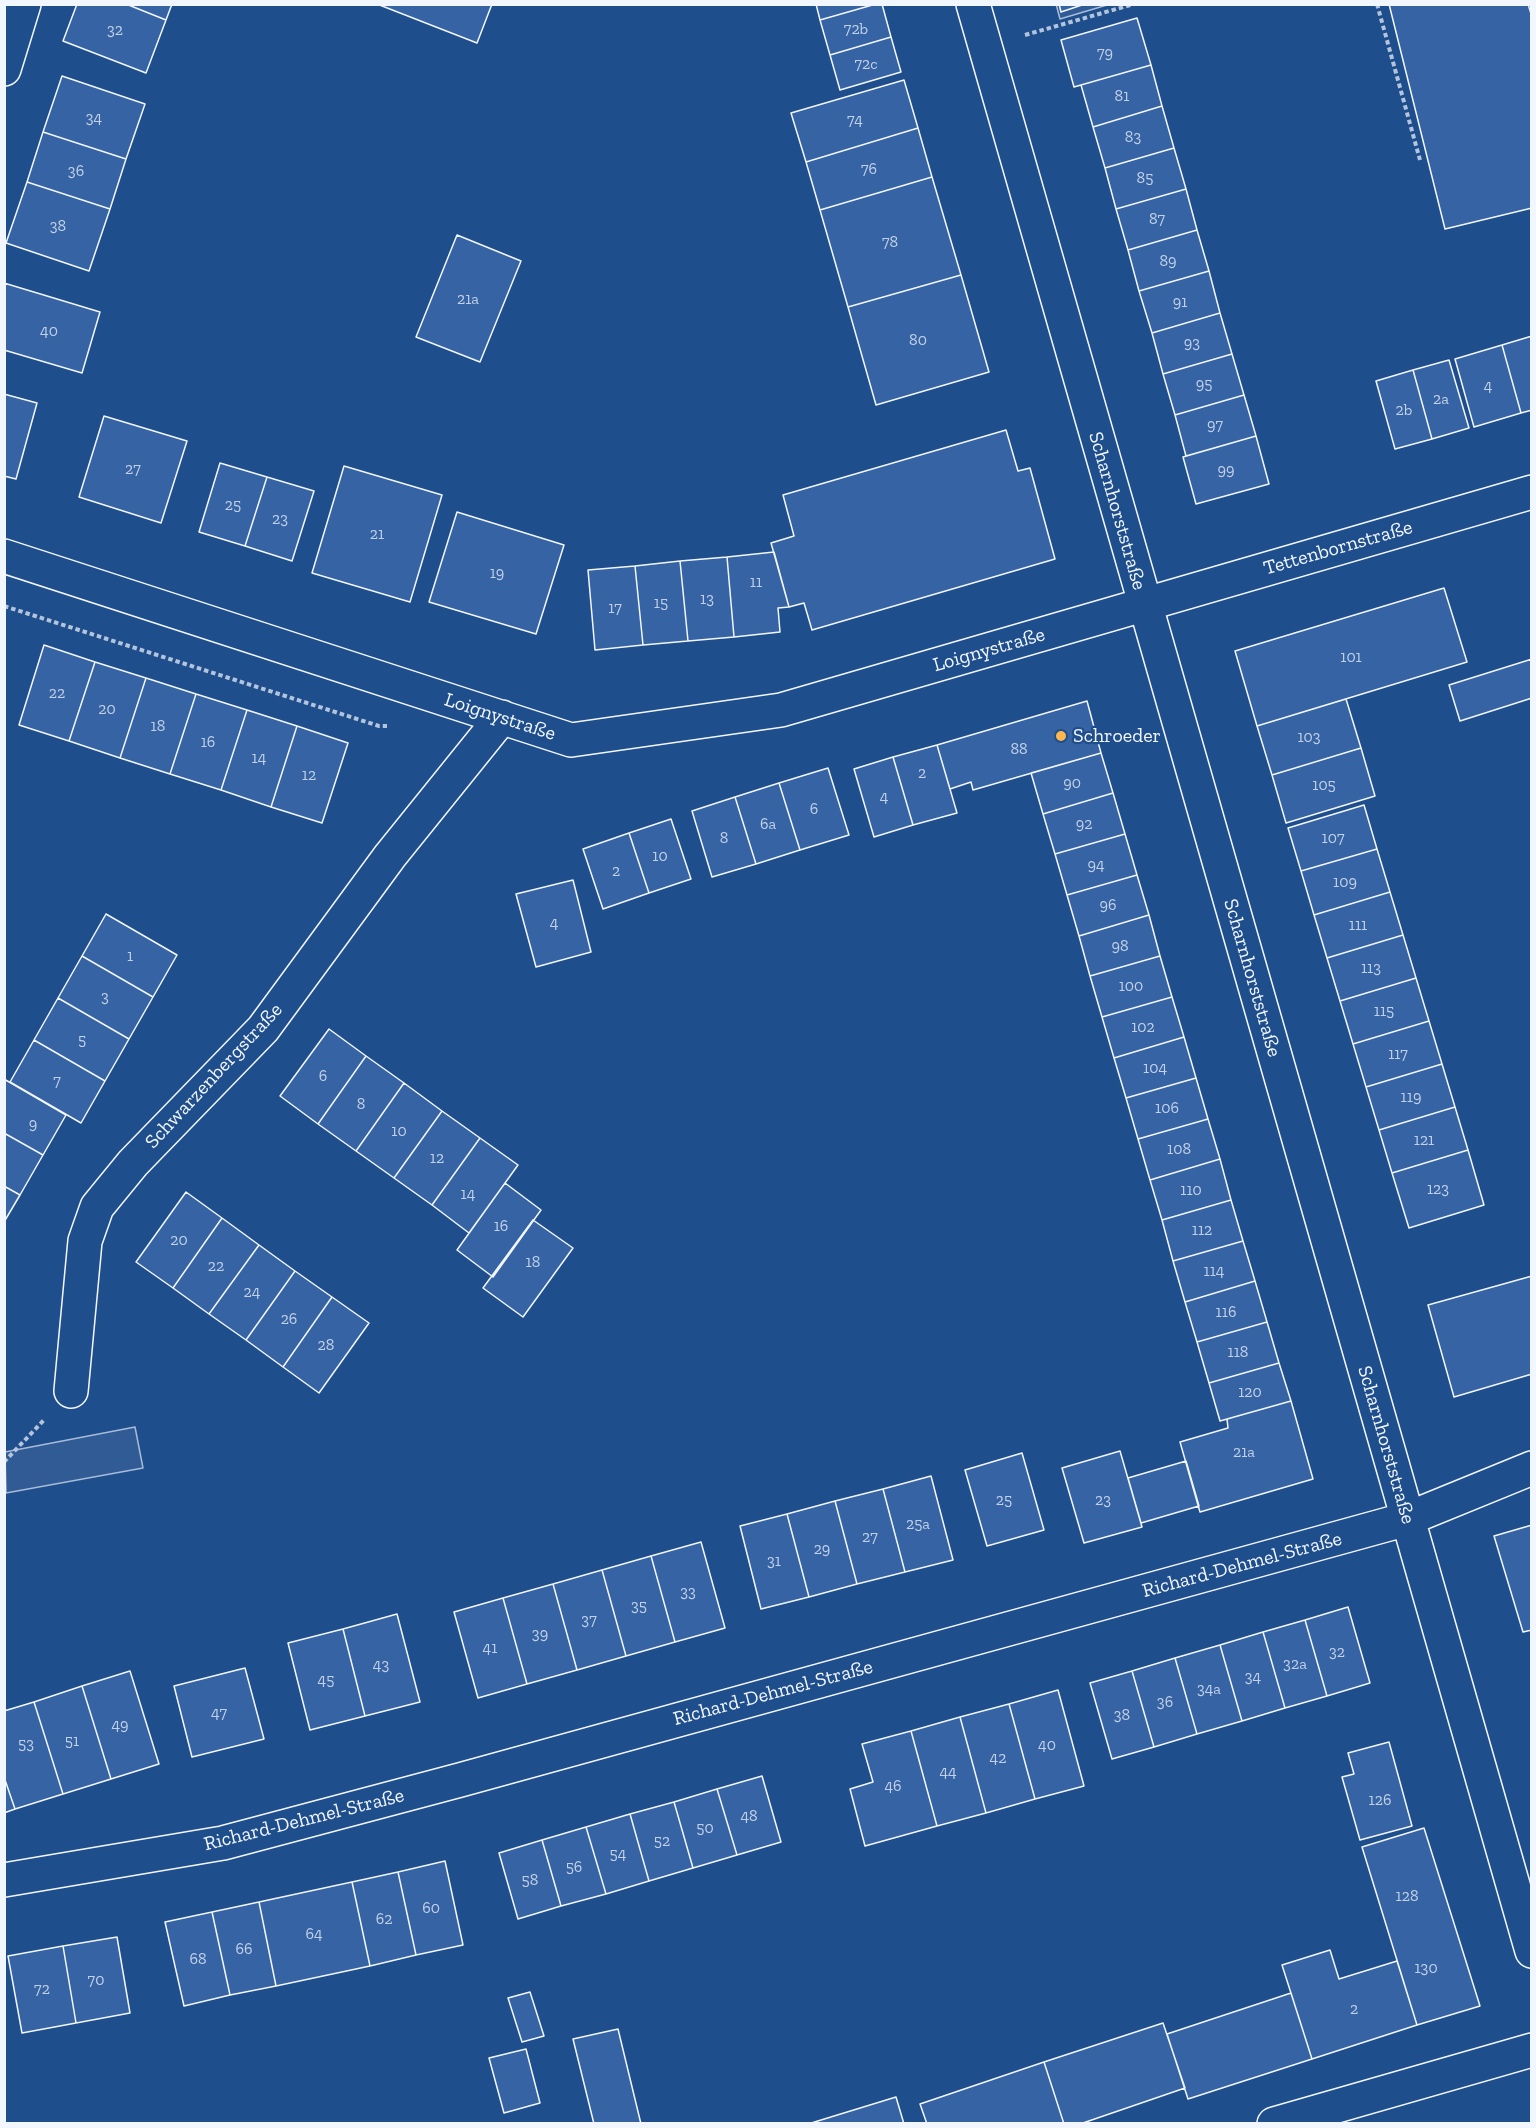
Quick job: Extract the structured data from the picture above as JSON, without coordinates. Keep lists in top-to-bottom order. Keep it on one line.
{"streets":{"street":["Scharnhorststraße","Tettenbornstraße","Loignystraße","Schwarzenbergstraße","Richard-Dehmel-Straße"]},"crossings":[["Scharnhorststraße","Tettenbornstraße"],["Scharnhorststraße","Loignystraße"],["Scharnhorststraße","Richard-Dehmel-Straße"],["Tettenbornstraße","Loignystraße"],["Loignystraße","Schwarzenbergstraße"]],"places":["Schroeder"],"house_numbers":["72b","32","79","72c","81","34","74","83","76","36","85","87","38","78","89","21a","91","40","80","93","95","4","2a","2b","97","27","99","25","23","21","19","11","13","15","17","101","22","20","18","103","16","88","14","2","12","90","105","4","6","6a","92","8","107","10","94","2","109","96","4","111","98","1","113","100","3","115","102","5","117","104","6","7","119","8","106","9","10","121","108","12","123","110","14","16","112","20","18","22","114","24","116","26","28","118","120","21a","25","23","25a","27","29","31","33","35","37","39","41","32","32a","43","34","45","34a","36","47","38","49","51","53","40","42","44","46","126","48","50","52","54","56","58","128","60","62","64","66","68","130","70","72","2"]}
